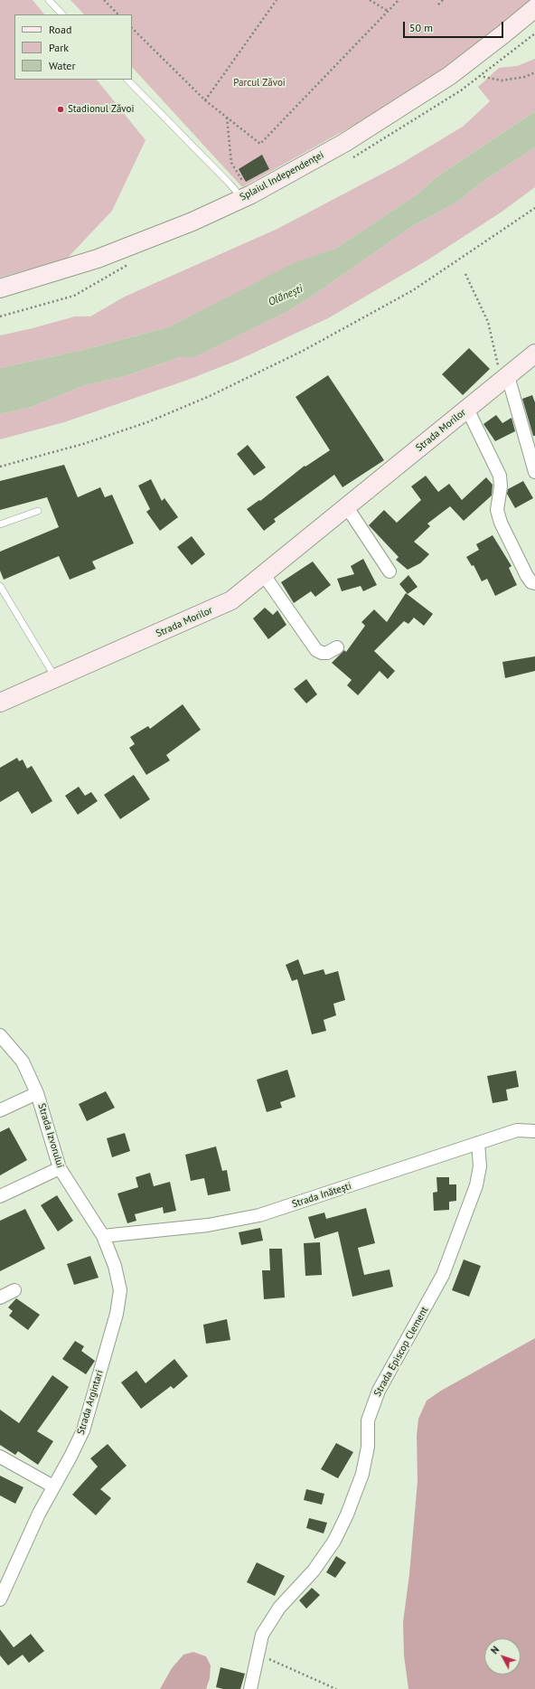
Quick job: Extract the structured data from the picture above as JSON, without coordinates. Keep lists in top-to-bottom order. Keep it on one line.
{"streets":{"street":["Splaiul Independenței","Strada Morilor","Strada Izvorului","Strada Inătești","Strada Episcop Clement","Strada Argintari"]},"crossings":[["Strada Izvorului","Strada Inătești"],["Strada Izvorului","Strada Argintari"],["Strada Inătești","Strada Episcop Clement"],["Strada Inătești","Strada Argintari"]],"water":["Olănești"],"parks":["Parcul Zăvoi"],"places":["Stadionul Zăvoi"],"legend":["Road","Park","Water"],"scale_bar":"50 m","north":"top left"}
